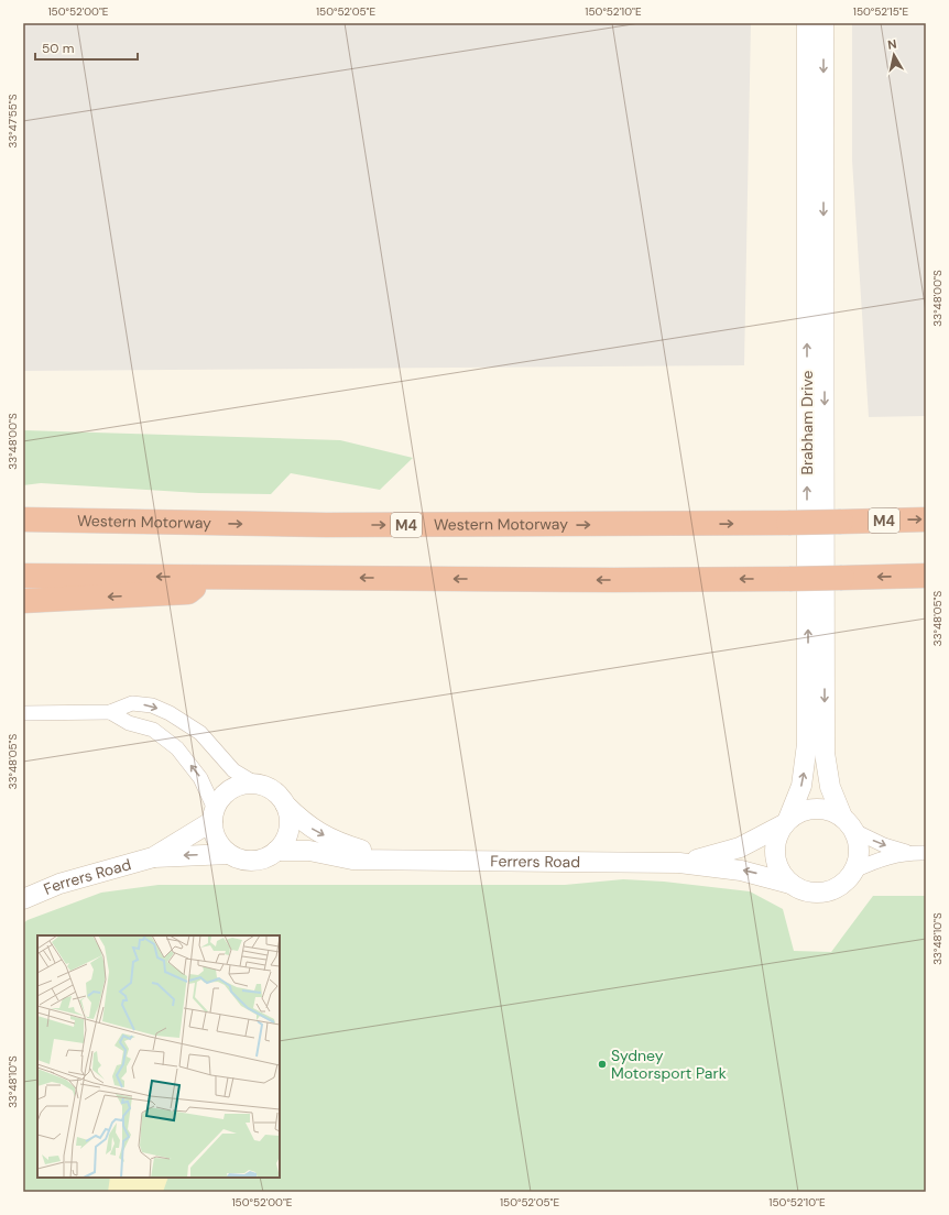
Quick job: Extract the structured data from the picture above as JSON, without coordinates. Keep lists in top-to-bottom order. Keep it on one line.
{"streets":{"highway":["M4","Western Motorway"],"main road":["Brabham Drive","Ferrers Road"]},"crossings":[["Brabham Drive","Ferrers Road"]],"places":["Sydney Motorsport Park"],"scale_bar":"50 m","north":"top","coordinates":["150°52'00\"E","150°52'05\"E","150°52'10\"E","150°52'15\"E","33°47'55\"S","33°48'00\"S","33°48'05\"S","33°48'10\"S"]}
